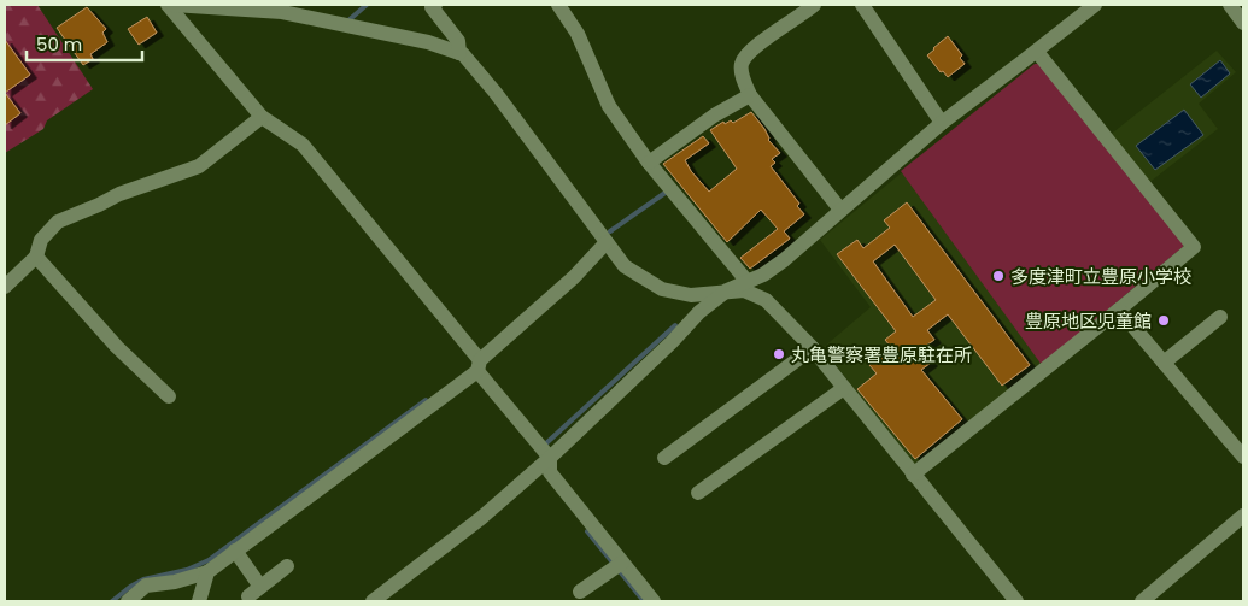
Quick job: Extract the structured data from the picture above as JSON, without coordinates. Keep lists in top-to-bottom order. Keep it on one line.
{"places":["多度津町立豊原小学校","豊原地区児童館","丸亀警察署豊原駐在所"],"scale_bar":"50 m"}
